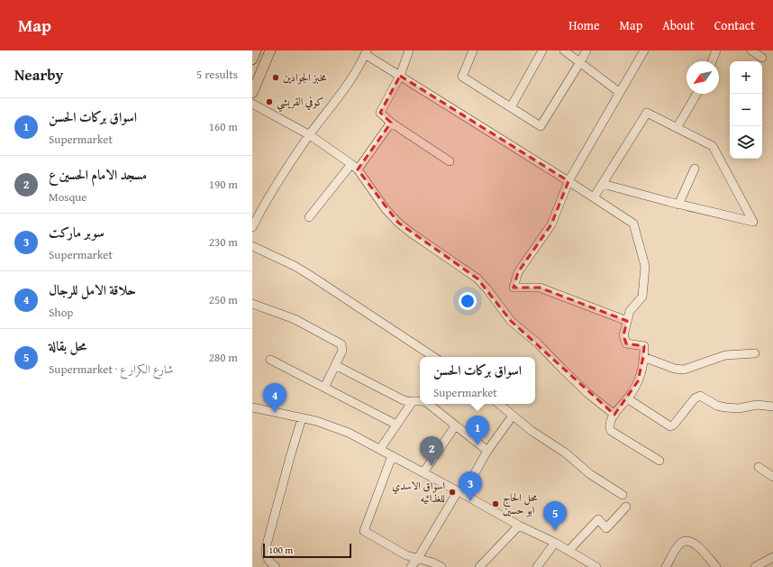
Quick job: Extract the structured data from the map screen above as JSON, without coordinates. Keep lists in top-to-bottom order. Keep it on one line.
{"places":["مخبز الجوادين","كوفي القريشي","اسواق الاسدي للغذائيه","محل الحاج ابو حسين"],"scale_bar":"100 m","north":"bottom left","page":{"header":"Map","nav":["Home","Map","About","Contact"],"heading":["Nearby","5 results"],"map_buttons":["+","−"],"list":[{"mark":"1","name":"اسواق بركات الحسن","note":"Supermarket","value":"160 m"},{"mark":"2","name":"مسجد الامام الحسين ع","note":"Mosque","value":"190 m"},{"mark":"3","name":"سوبر ماركت","note":"Supermarket","value":"230 m"},{"mark":"4","name":"حلاقة الامل للرجال","note":"Shop","value":"250 m"},{"mark":"5","name":"محل بقالة","note":"Supermarket · شارع الكرار ع","value":"280 m"}],"popup":["اسواق بركات الحسن","Supermarket"],"pins":["4","1","2","3","5"],"scale":"100 m"}}
